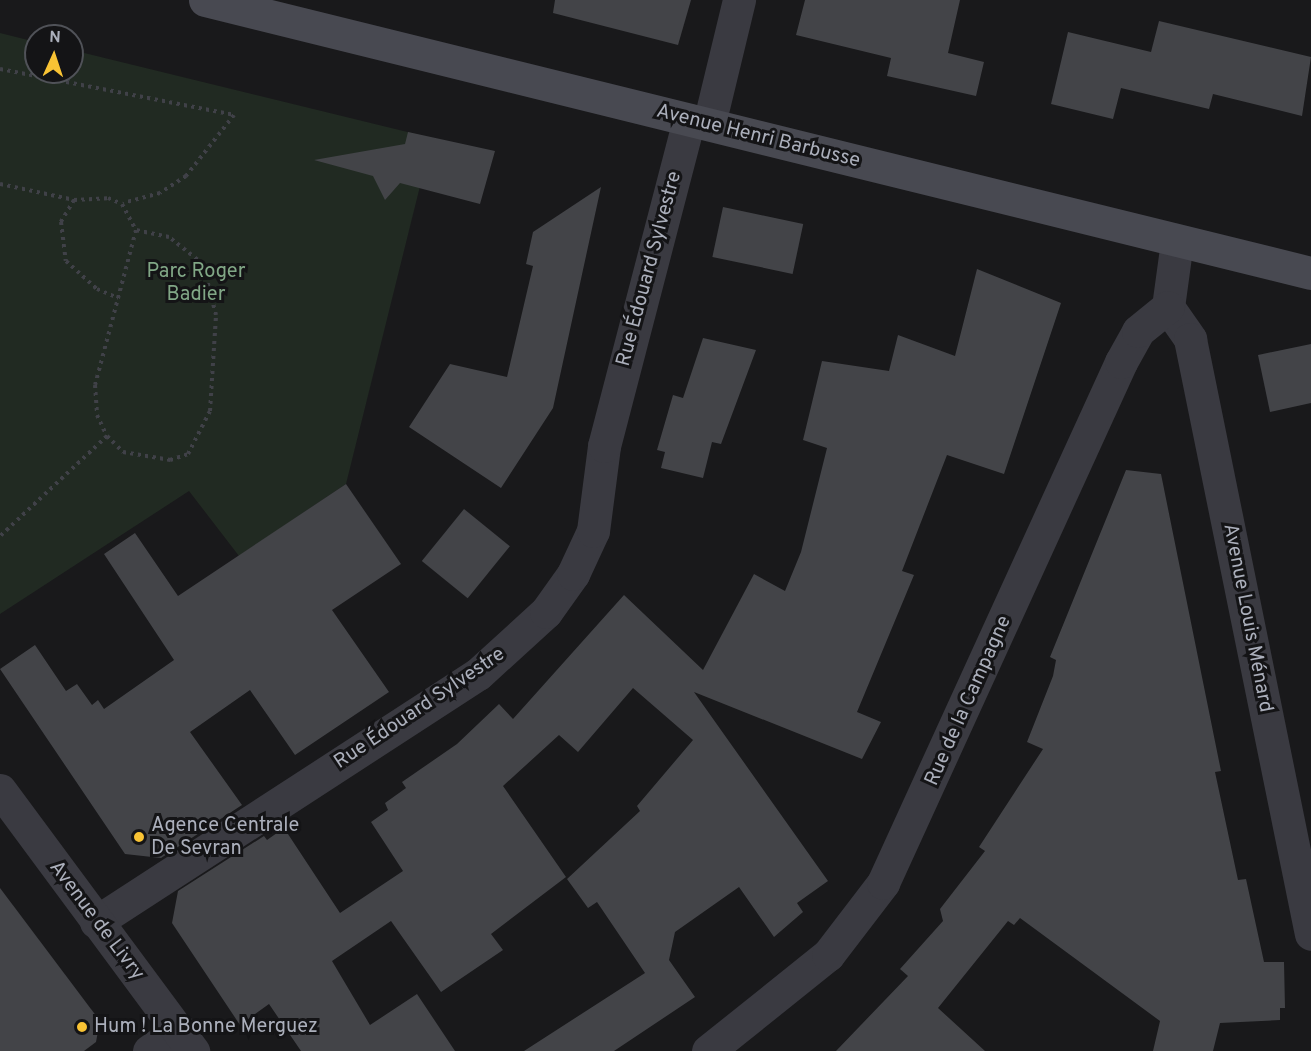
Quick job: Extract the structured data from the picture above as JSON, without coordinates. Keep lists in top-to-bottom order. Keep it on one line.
{"streets":{"main road":["Avenue Henri Barbusse"],"street":["Rue Édouard Sylvestre","Avenue Louis Ménard","Rue de la Campagne","Avenue de Livry"]},"crossings":[["Avenue Henri Barbusse","Rue Édouard Sylvestre"],["Rue Édouard Sylvestre","Avenue de Livry"],["Avenue Louis Ménard","Rue de la Campagne"]],"parks":["Parc Roger Badier"],"places":["Agence Centrale De Sevran","Hum ! La Bonne Merguez"],"north":"top"}
